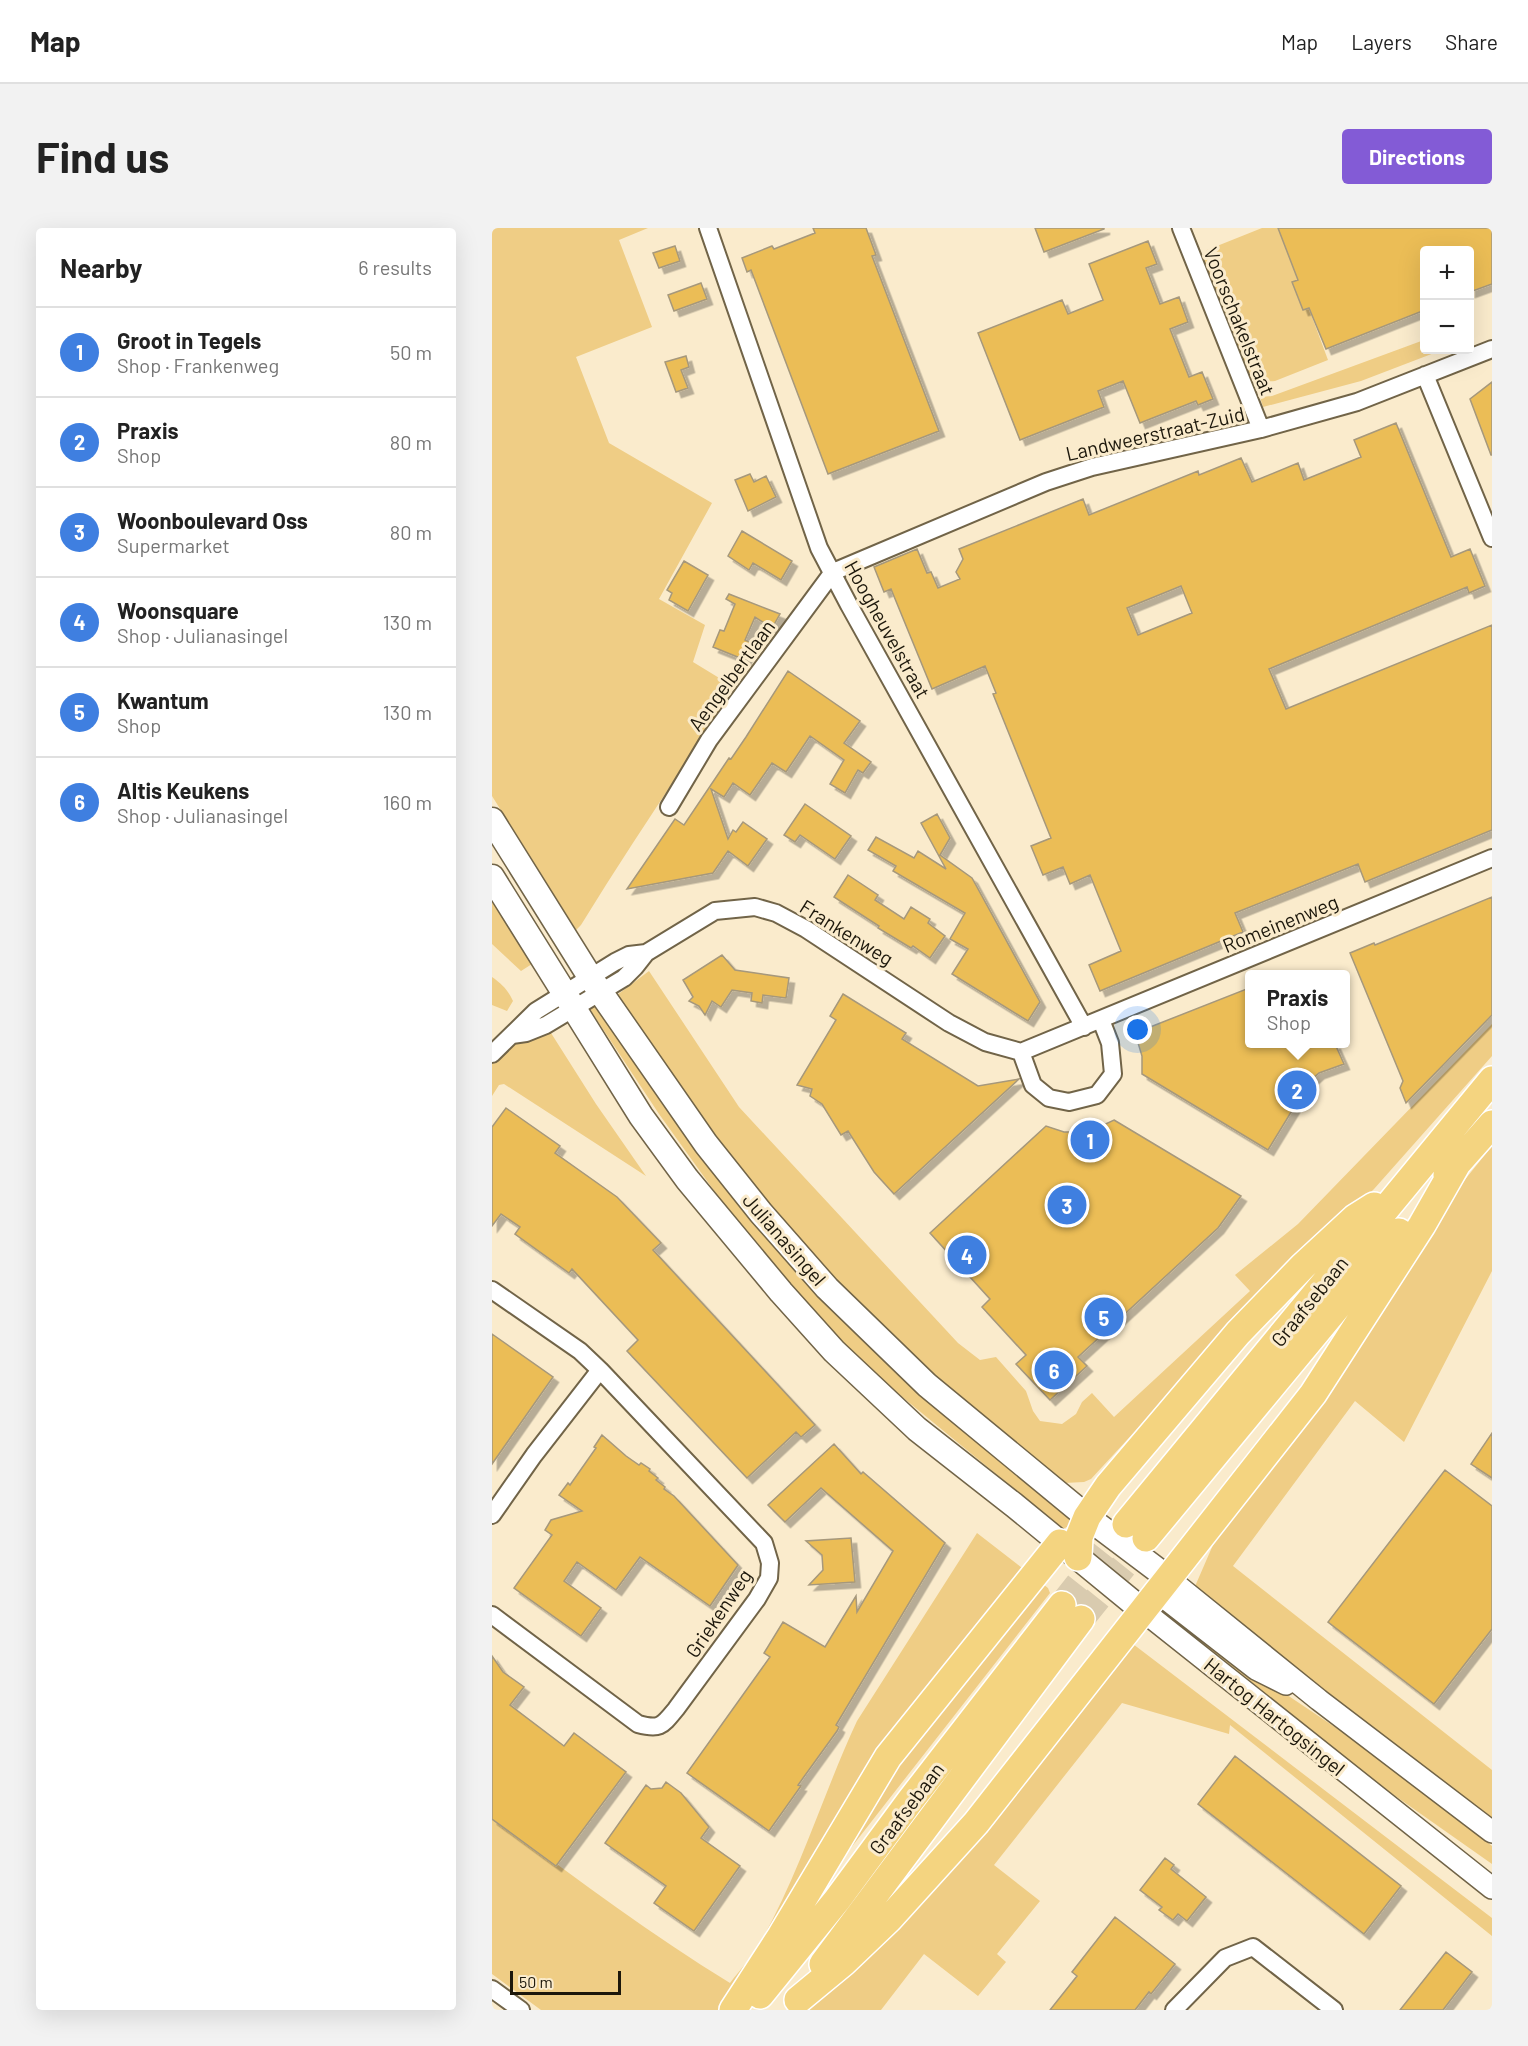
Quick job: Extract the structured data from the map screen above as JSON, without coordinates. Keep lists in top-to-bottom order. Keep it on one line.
{"streets":{"main road":["Julianasingel","Graafsebaan","Hartog Hartogsingel"],"street":["Voorschakelstraat","Landweerstraat-Zuid","Hoogheuvelstraat","Aengelbertlaan","Romeinenweg","Frankenweg","Griekenweg"]},"crossings":[["Voorschakelstraat","Landweerstraat-Zuid"],["Landweerstraat-Zuid","Hoogheuvelstraat"],["Landweerstraat-Zuid","Aengelbertlaan"],["Hoogheuvelstraat","Aengelbertlaan"],["Hoogheuvelstraat","Romeinenweg"],["Frankenweg","Julianasingel"],["Julianasingel","Hartog Hartogsingel"]],"scale_bar":"50 m","page":{"header":"Map","nav":["Map","Layers","Share"],"buttons":"Directions","title":"Find us","heading":["Nearby","6 results"],"map_buttons":["+","−"],"list":[{"mark":"1","name":"Groot in Tegels","note":"Shop · Frankenweg","value":"50 m"},{"mark":"2","name":"Praxis","note":"Shop","value":"80 m"},{"mark":"3","name":"Woonboulevard Oss","note":"Supermarket","value":"80 m"},{"mark":"4","name":"Woonsquare","note":"Shop · Julianasingel","value":"130 m"},{"mark":"5","name":"Kwantum","note":"Shop","value":"130 m"},{"mark":"6","name":"Altis Keukens","note":"Shop · Julianasingel","value":"160 m"}],"popup":["Praxis","Shop"],"pins":["2","1","3","4","5","6"],"scale":"50 m"}}
